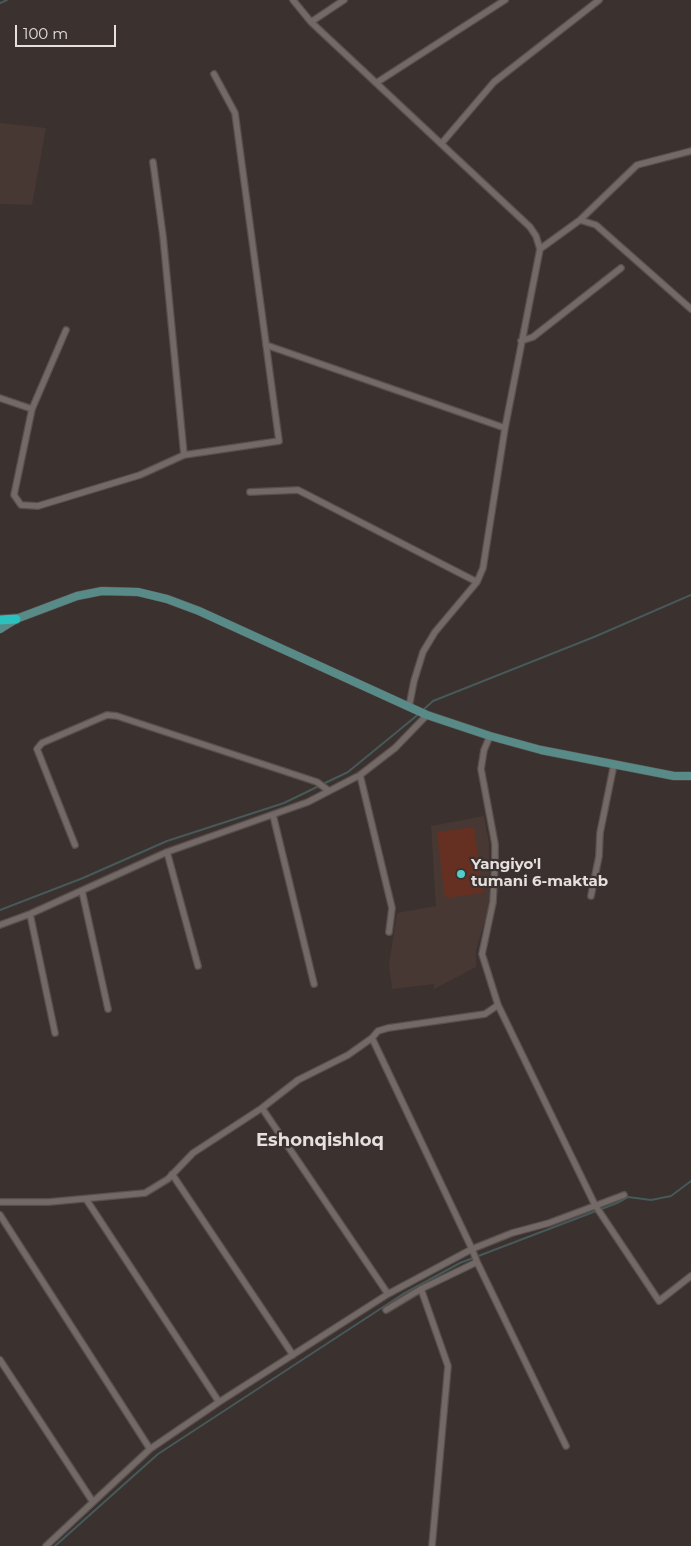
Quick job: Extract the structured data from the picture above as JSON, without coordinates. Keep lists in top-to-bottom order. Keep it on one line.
{"districts":["Eshonqishloq"],"places":["Yangiyo'l tumani 6-maktab"],"scale_bar":"100 m"}
